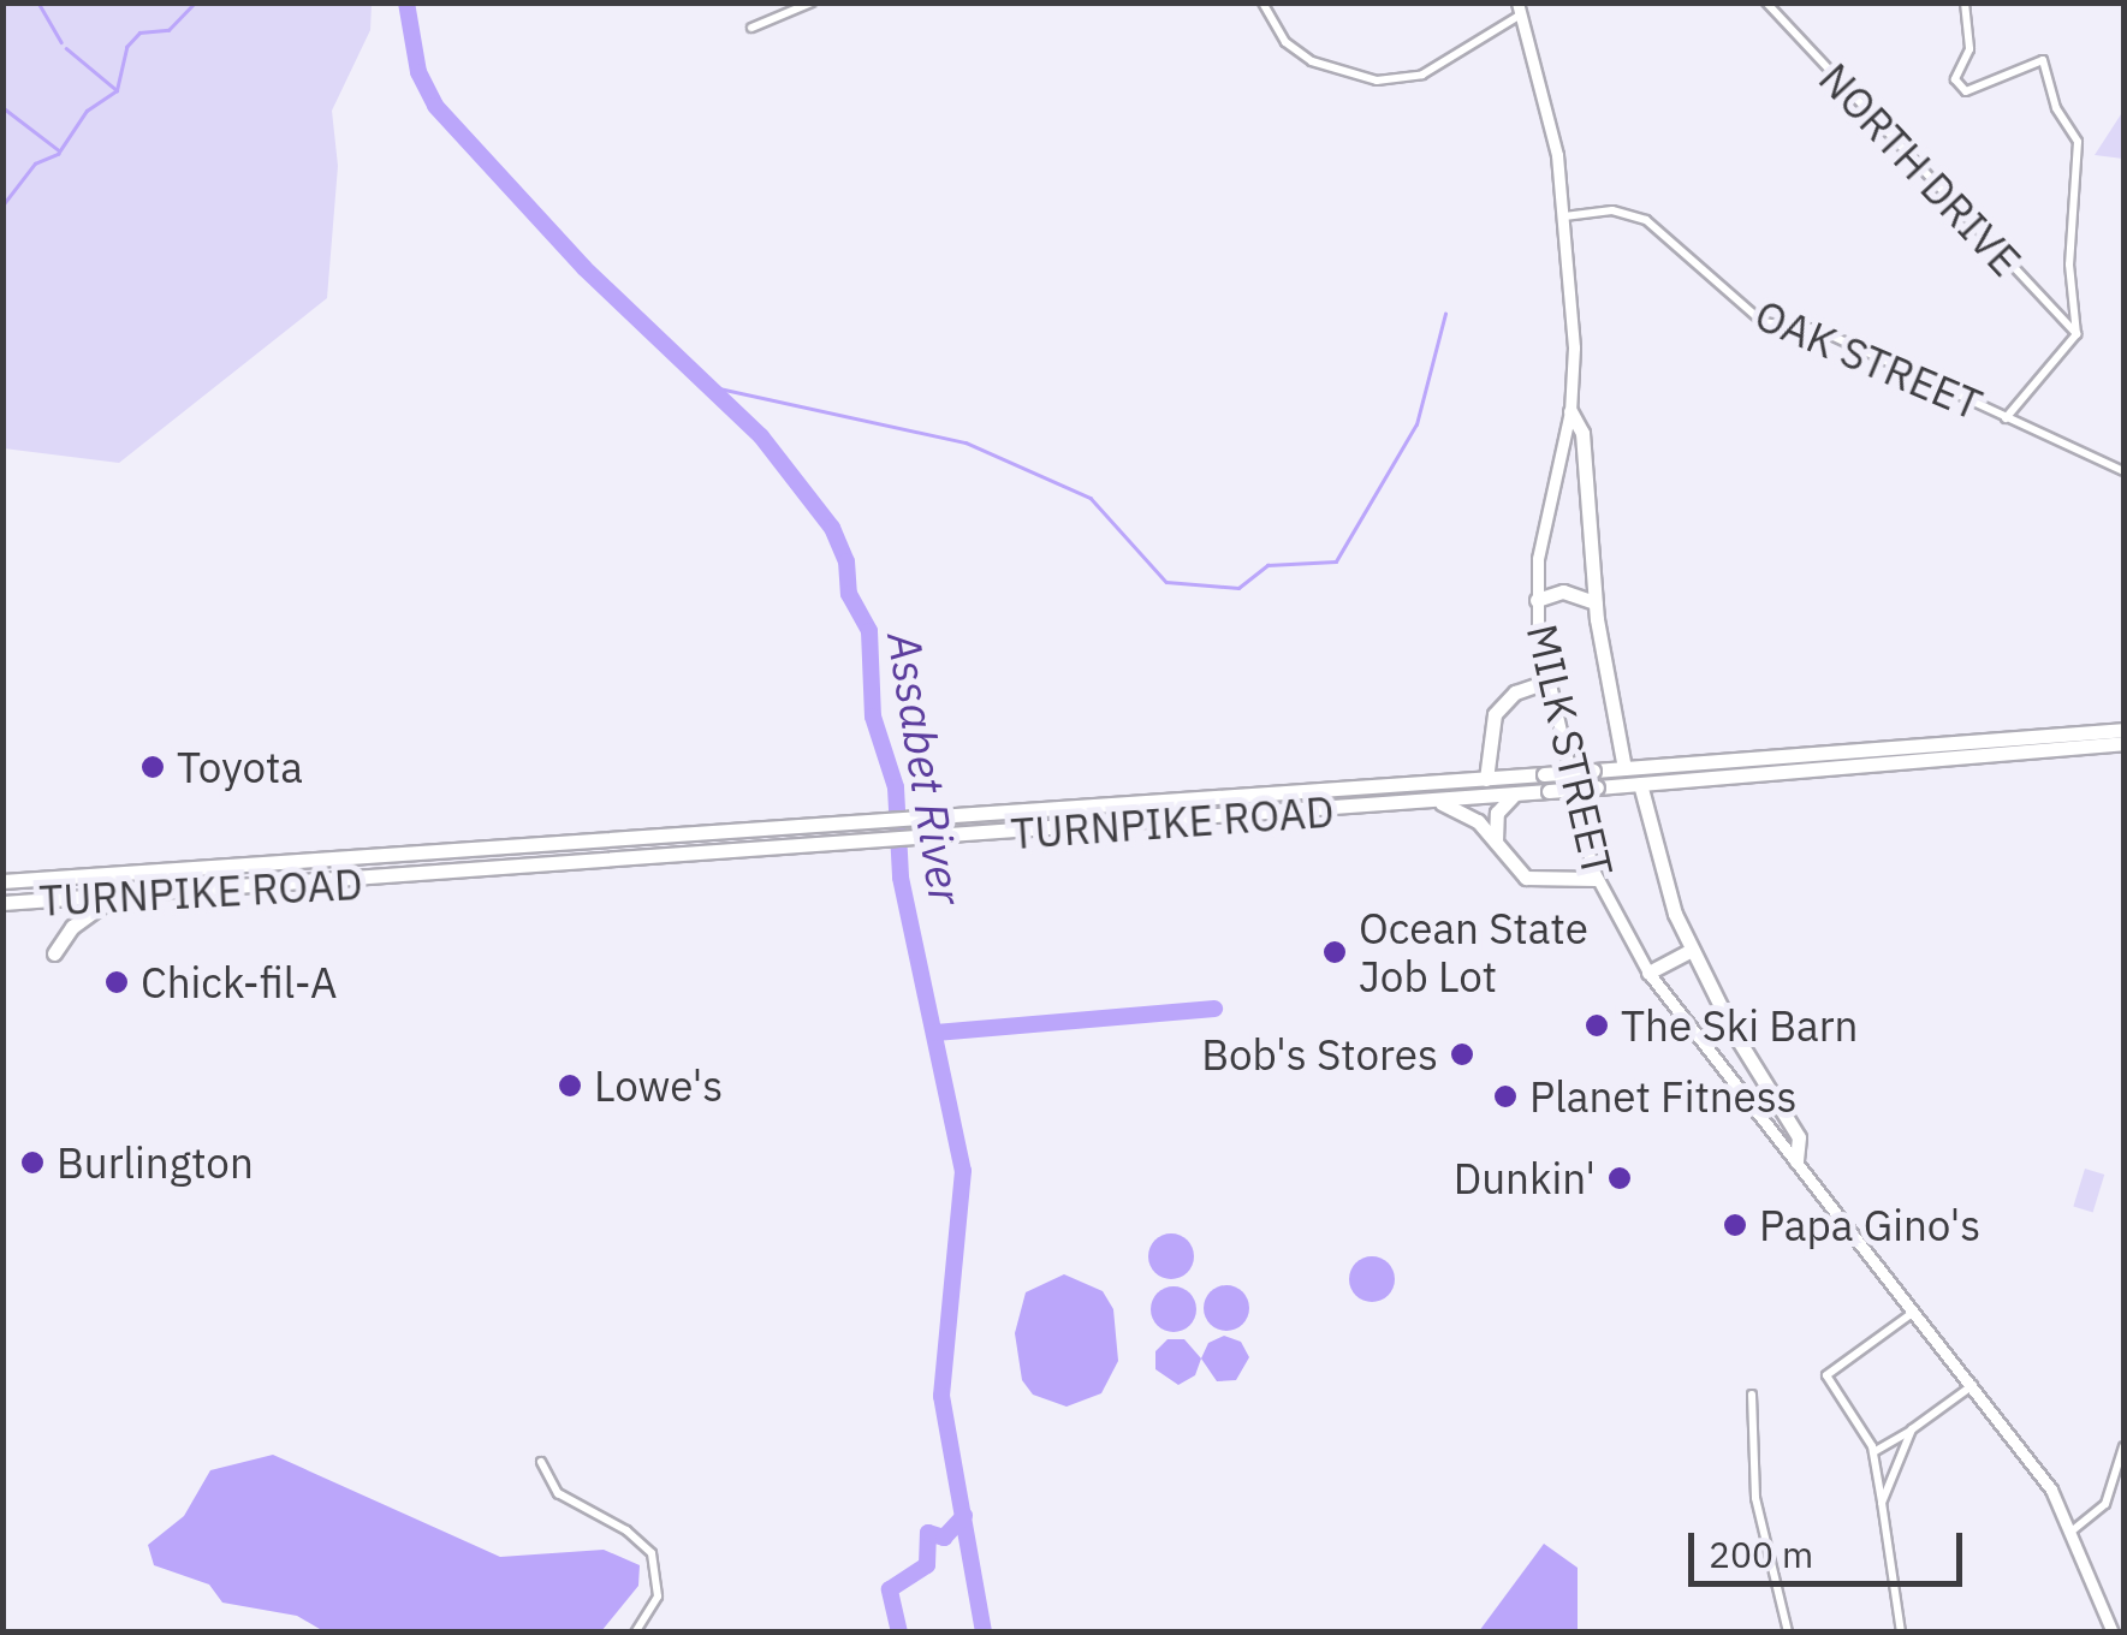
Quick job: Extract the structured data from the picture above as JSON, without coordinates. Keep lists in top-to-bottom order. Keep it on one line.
{"streets":{"highway":["TURNPIKE ROAD"],"main road":["MILK STREET"],"street":["NORTH DRIVE","OAK STREET"]},"crossings":[["OAK STREET","MILK STREET"]],"water":["Assabet River"],"places":["Toyota","Ocean State Job Lot","Chick-fil-A","The Ski Barn","Bob's Stores","Lowe's","Planet Fitness","Burlington","Dunkin'","Papa Gino's"],"scale_bar":"200 m"}
